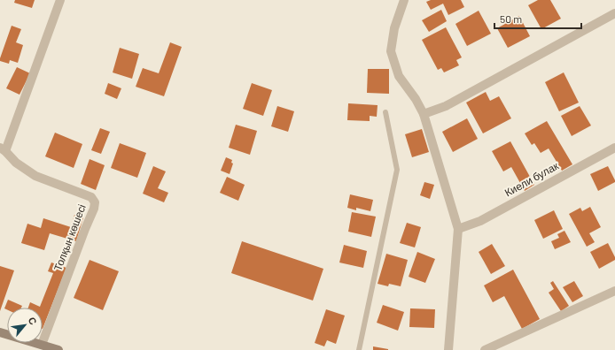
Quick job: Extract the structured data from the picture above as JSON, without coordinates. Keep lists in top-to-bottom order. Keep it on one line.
{"streets":{"street":["Киели булак","Толқын көшесі"]},"scale_bar":"50 m","north":"top right"}
